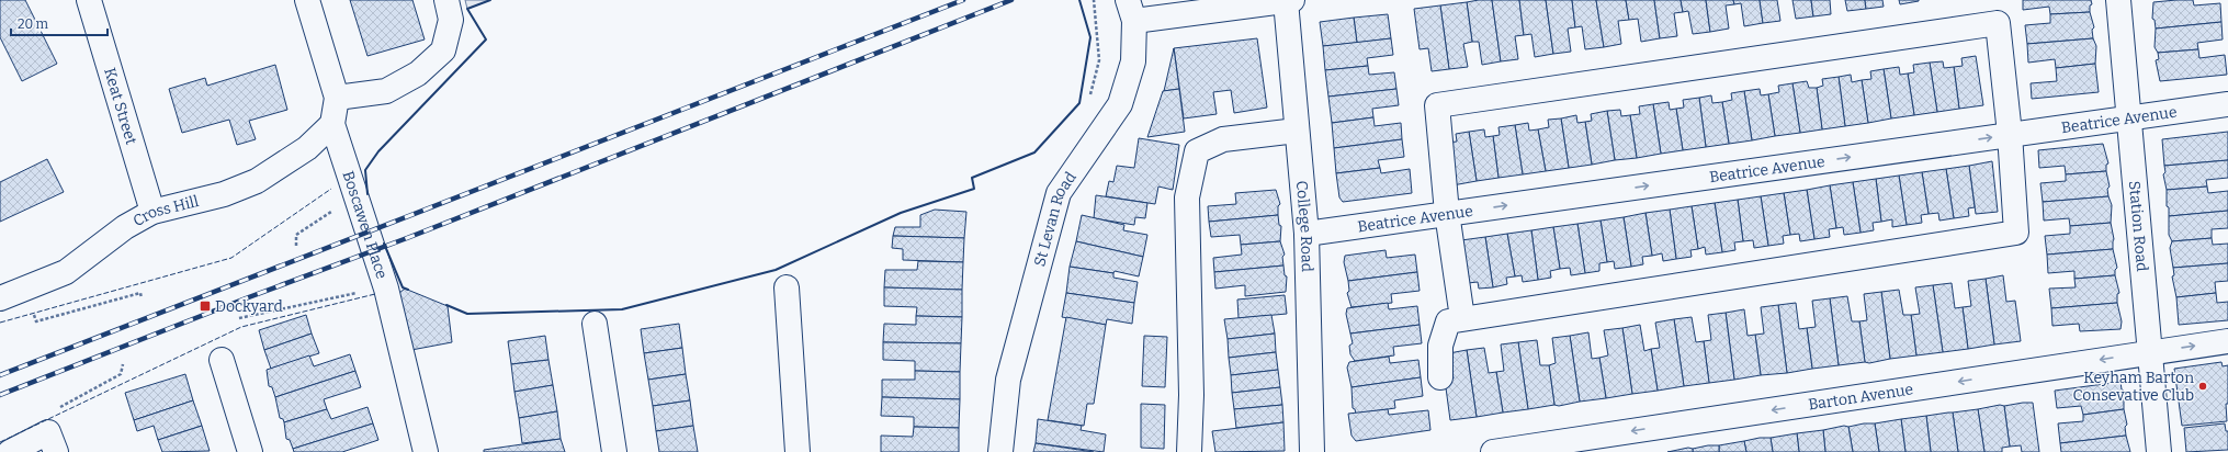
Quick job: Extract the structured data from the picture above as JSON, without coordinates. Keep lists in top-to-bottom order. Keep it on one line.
{"streets":{"street":["Keat Street","Beatrice Avenue","Cross Hill","St Levan Road","Boscawen Place","College Road","Station Road","Barton Avenue"]},"crossings":[["Keat Street","Cross Hill"],["Beatrice Avenue","College Road"],["Beatrice Avenue","Station Road"],["Cross Hill","Boscawen Place"],["Station Road","Barton Avenue"]],"one_way":["Beatrice Avenue"],"places":{"transit":["Dockyard"],"other":["Keyham Barton Consevative Club"]},"scale_bar":"20 m"}
